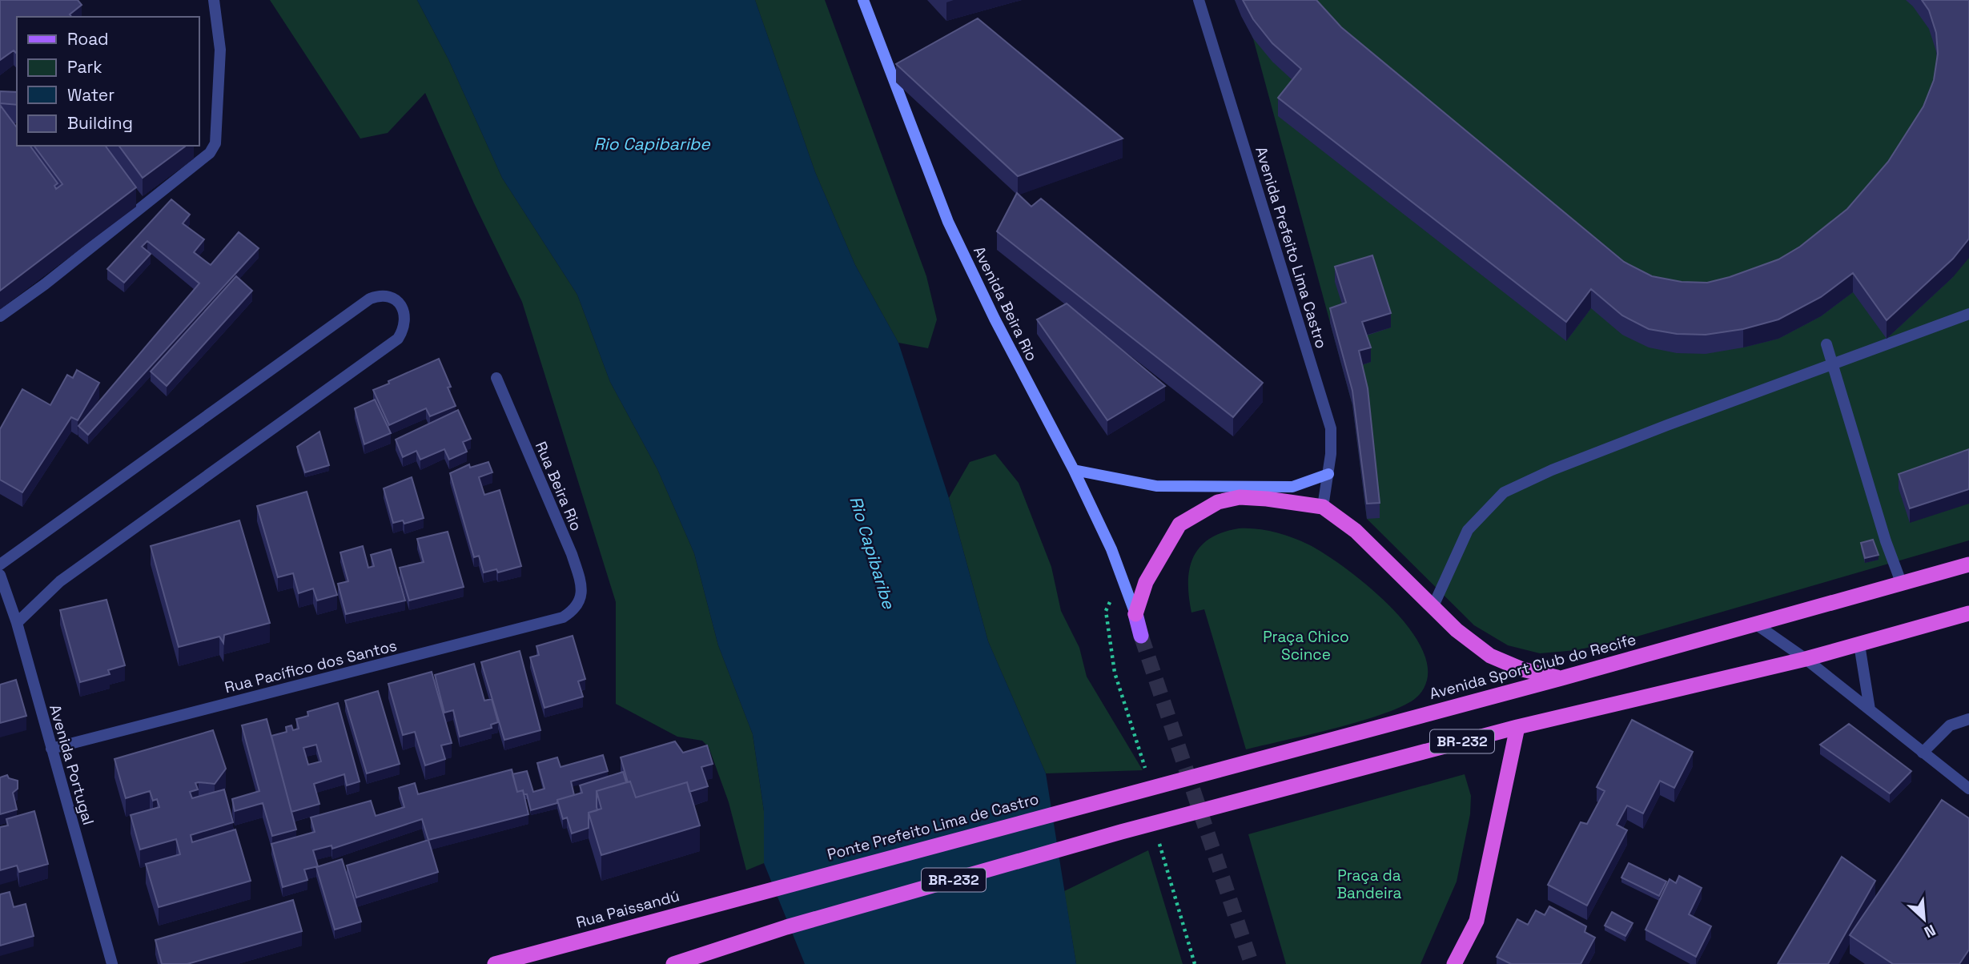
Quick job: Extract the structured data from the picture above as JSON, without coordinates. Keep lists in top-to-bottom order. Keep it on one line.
{"streets":{"highway":["Avenida Sport Club do Recife","BR-232","Ponte Prefeito Lima de Castro","Rua Paissandú"],"main road":["Avenida Beira Rio"],"street":["Avenida Prefeito Lima Castro","Rua Beira Rio","Rua Pacífico dos Santos","Avenida Portugal"]},"crossings":[["Rua Beira Rio","Rua Pacífico dos Santos"],["Rua Pacífico dos Santos","Avenida Portugal"],["Avenida Sport Club do Recife","Ponte Prefeito Lima de Castro"],["Ponte Prefeito Lima de Castro","Rua Paissandú"]],"water":["Rio Capibaribe"],"parks":["Praça Chico Scince","Praça da Bandeira"],"legend":["Road","Park","Water","Building"],"north":"bottom right"}
